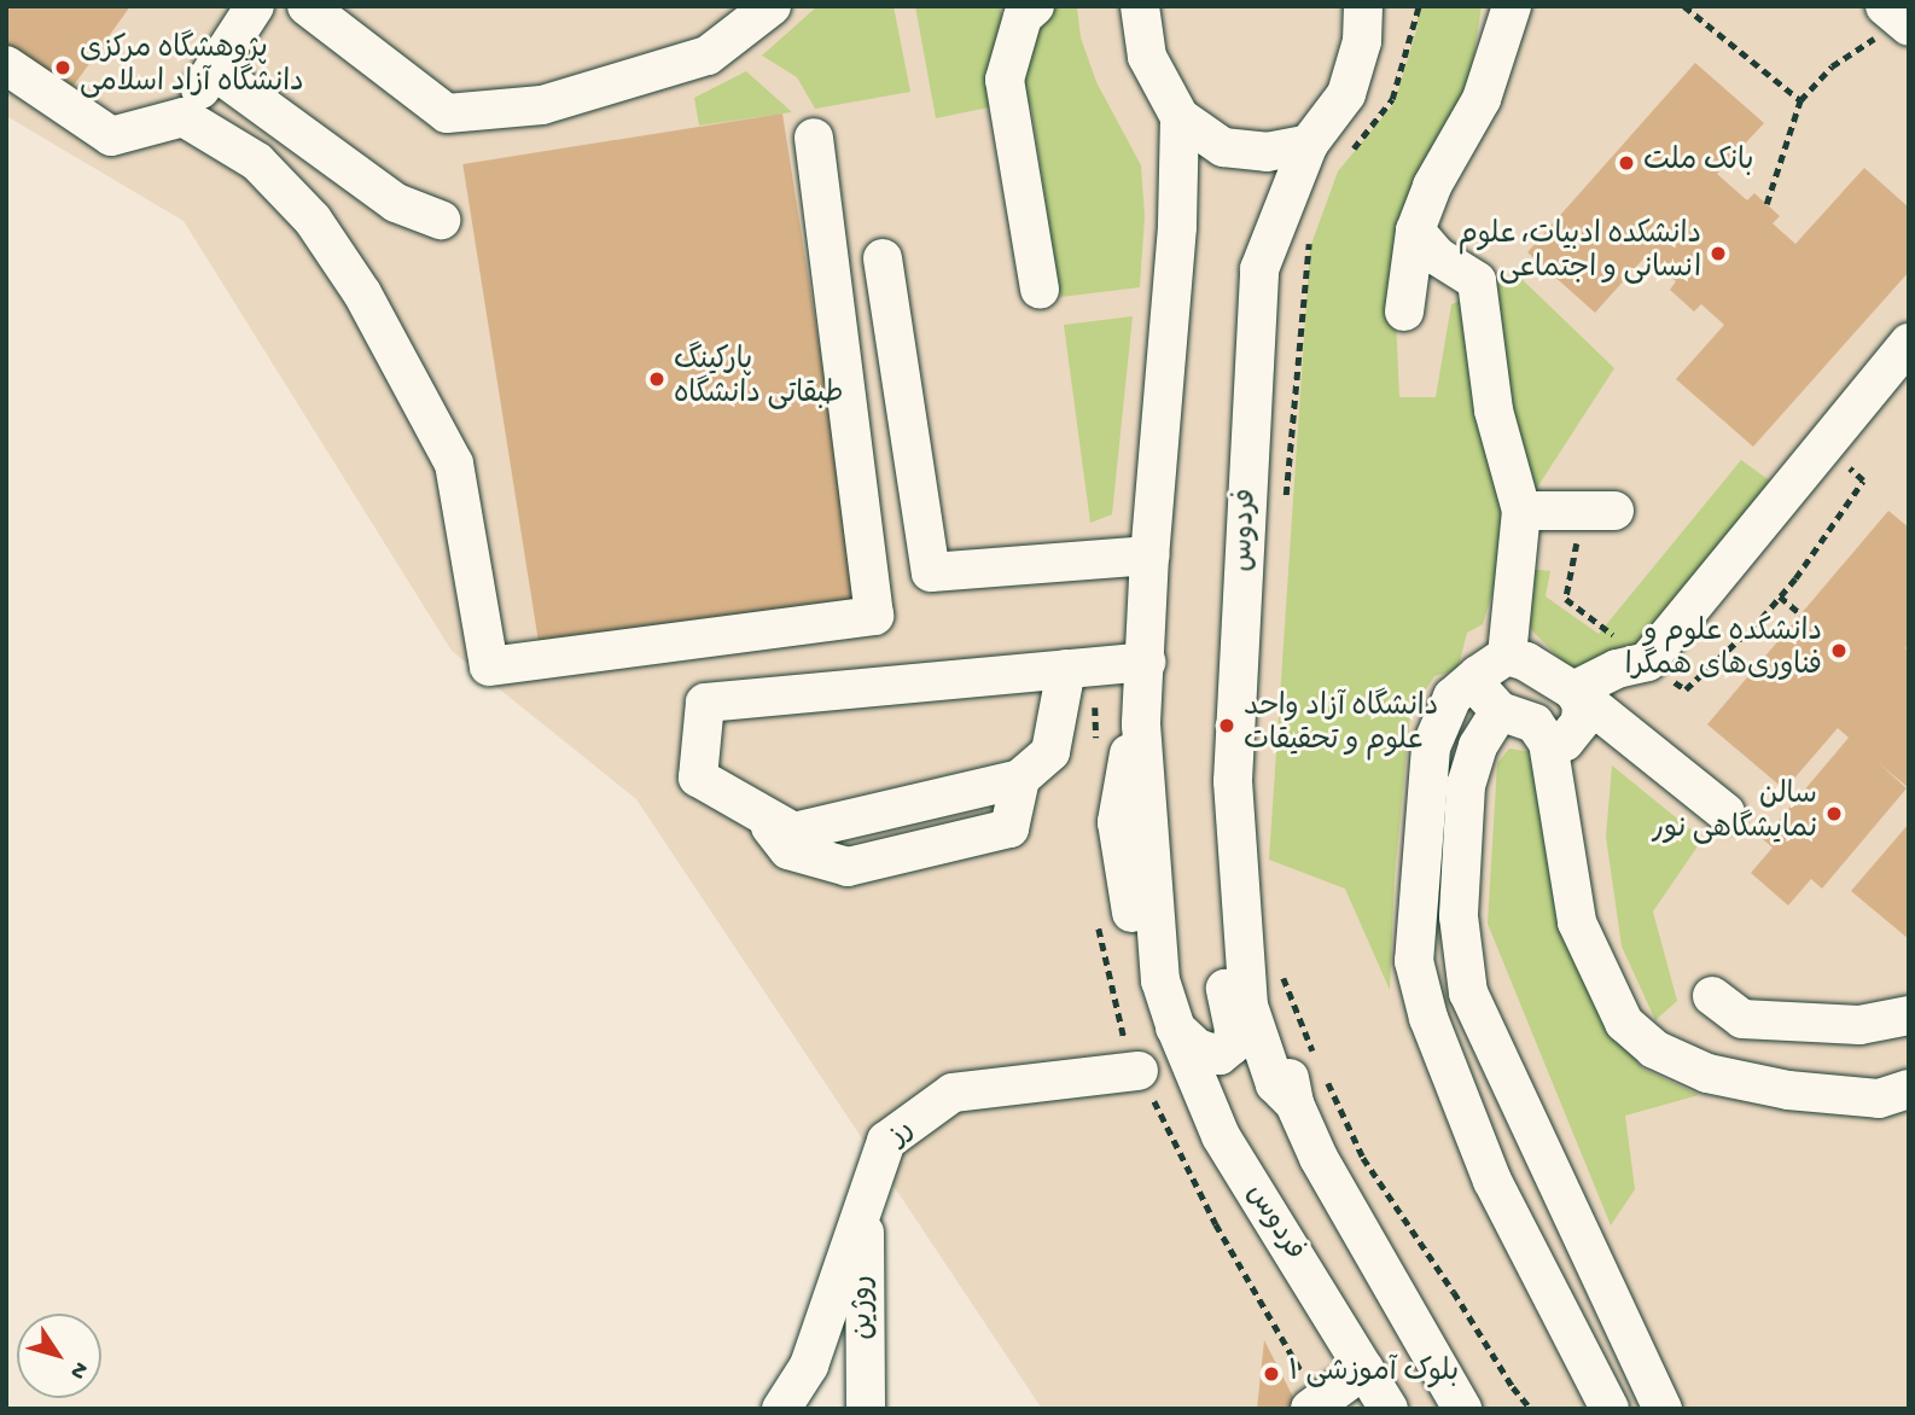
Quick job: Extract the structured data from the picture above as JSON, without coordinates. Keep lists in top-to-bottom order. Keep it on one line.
{"streets":{"street":["فردوس","رز","روژین"]},"crossings":[["رز","روژین"]],"places":["پژوهشگاه مرکزی دانشگاه آزاد اسلامی","بانک ملت","دانشکده ادبیات، علوم انسانی و اجتماعی","پارکینگ طبقاتی دانشگاه","دانشکده علوم و فناوری‌های همگرا","دانشگاه آزاد واحد علوم و تحقیقات","سالن نمایشگاهی نور","بلوک آموزشی ۱"],"north":"bottom right"}
